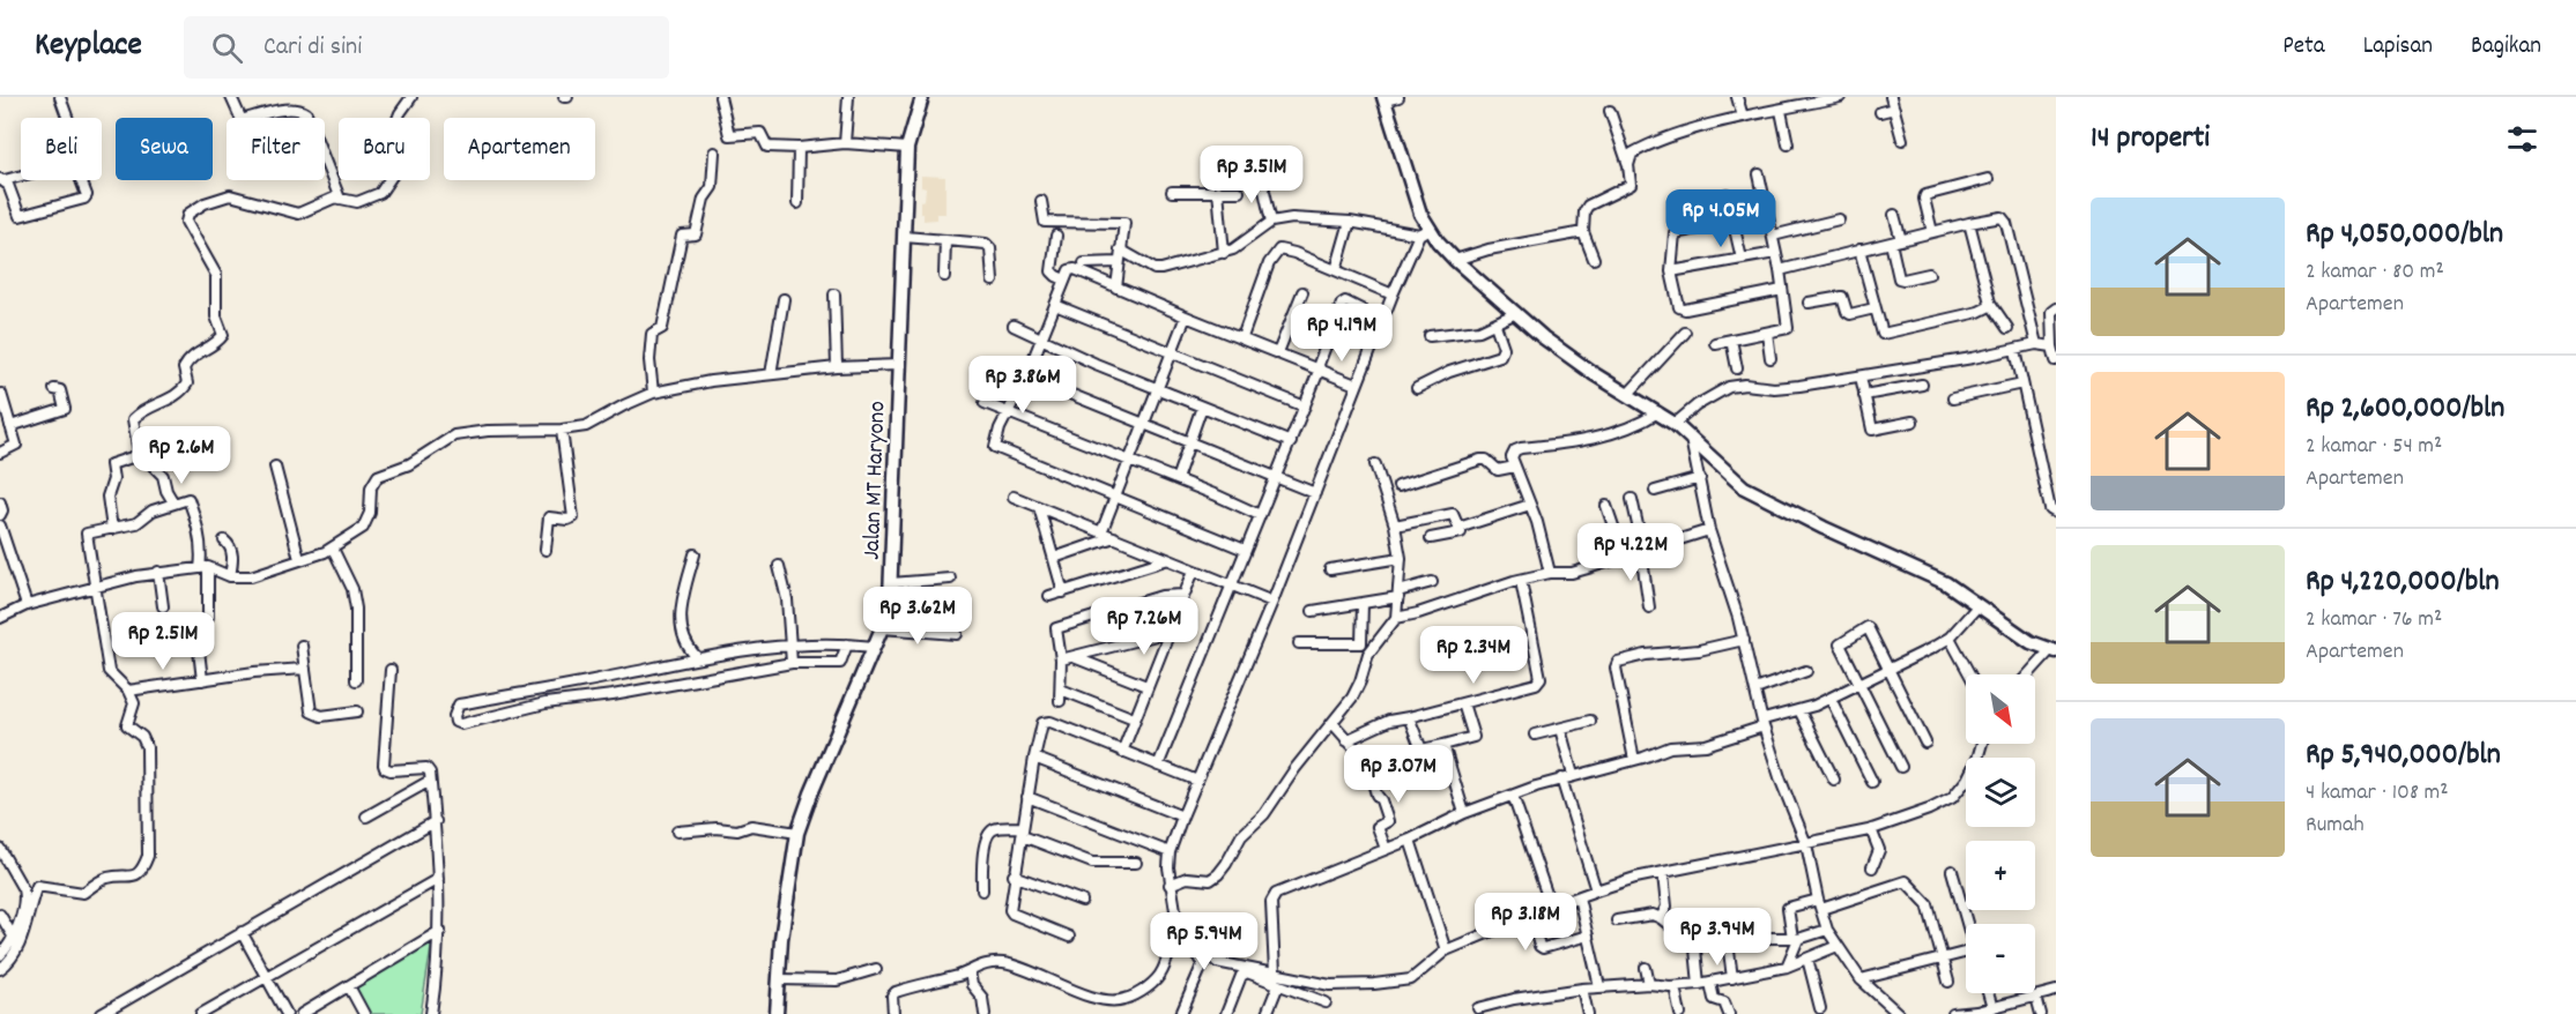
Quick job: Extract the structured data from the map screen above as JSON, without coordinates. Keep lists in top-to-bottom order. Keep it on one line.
{"streets":{"main road":["Jalan MT Haryono"]},"north":"bottom right","page":{"header":"Keyplace","search":"Cari di sini","nav":["Peta","Lapisan","Bagikan"],"heading":"14 properti","chip":["Beli","Sewa","Filter","Baru","Apartemen"],"price":["Rp 3.51M","Rp 4.05M","Rp 4.19M","Rp 3.86M","Rp 2.6M","Rp 4.22M","Rp 3.62M","Rp 7.26M","Rp 2.51M","Rp 2.34M","Rp 3.07M","Rp 3.18M","Rp 3.94M","Rp 5.94M"],"list":[{"name":"Rp 4,050,000/bln","note":"2 kamar · 80 m² · Apartemen"},{"name":"Rp 2,600,000/bln","note":"2 kamar · 54 m² · Apartemen"},{"name":"Rp 4,220,000/bln","note":"2 kamar · 76 m² · Apartemen"},{"name":"Rp 5,940,000/bln","note":"4 kamar · 108 m² · Rumah"}],"map_buttons":["+","−"]}}
